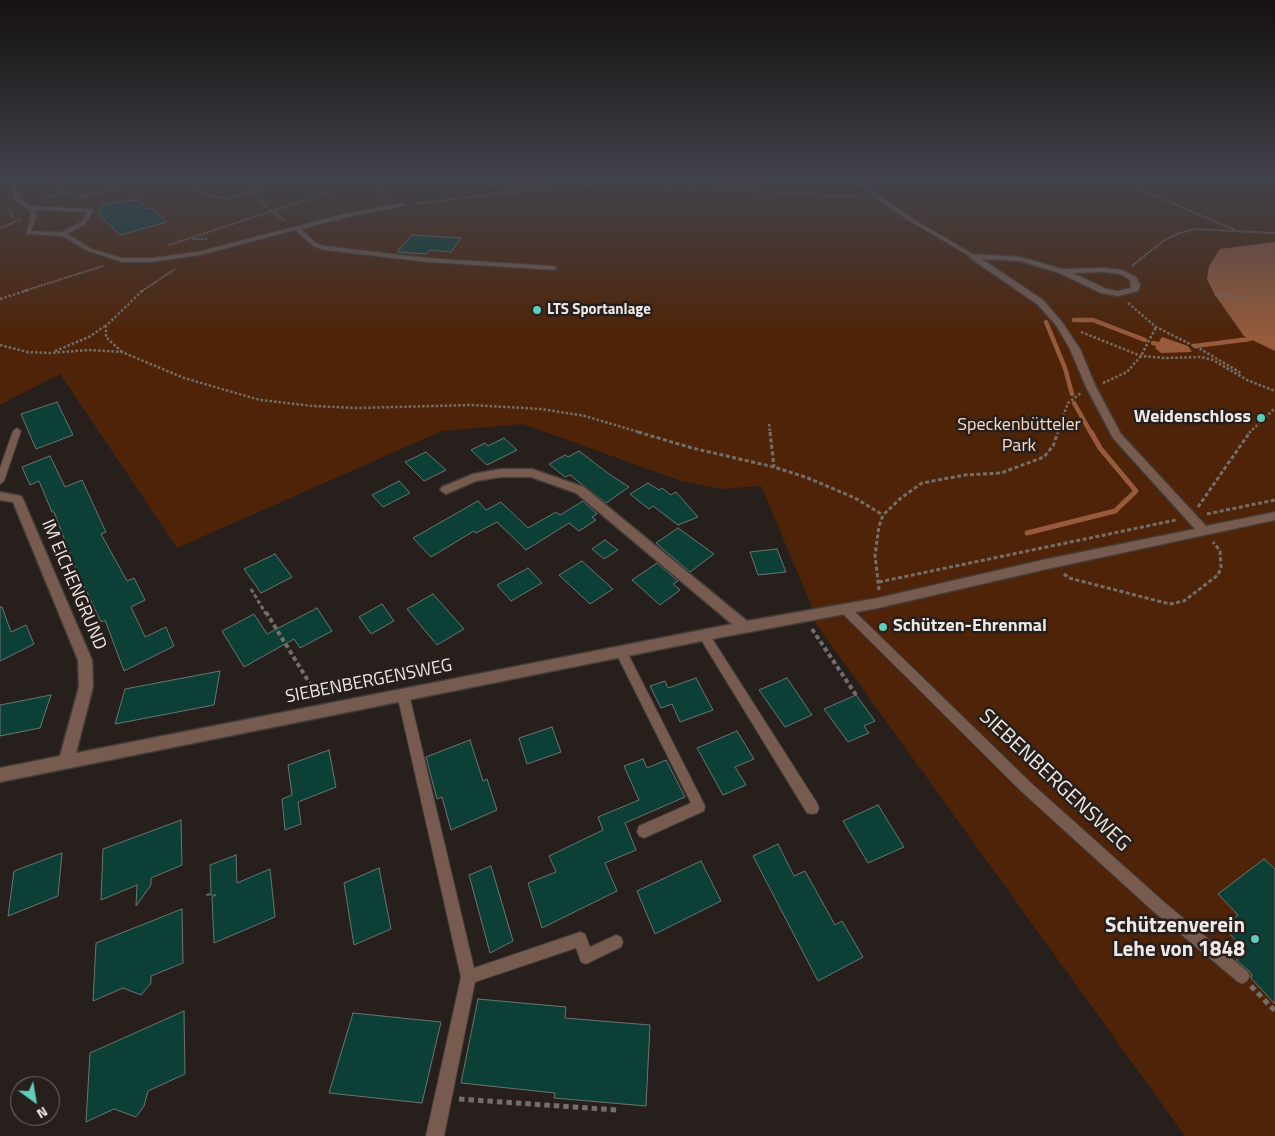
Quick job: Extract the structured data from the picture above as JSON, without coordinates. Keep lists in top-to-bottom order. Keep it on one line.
{"streets":{"street":["IM EICHENGRUND","SIEBENBERGENSWEG"]},"crossings":[["IM EICHENGRUND","SIEBENBERGENSWEG"]],"parks":["Speckenbütteler Park"],"places":["LTS Sportanlage","Weidenschloss","Schützen-Ehrenmal","Schützenverein Lehe von 1848"],"north":"bottom right"}
